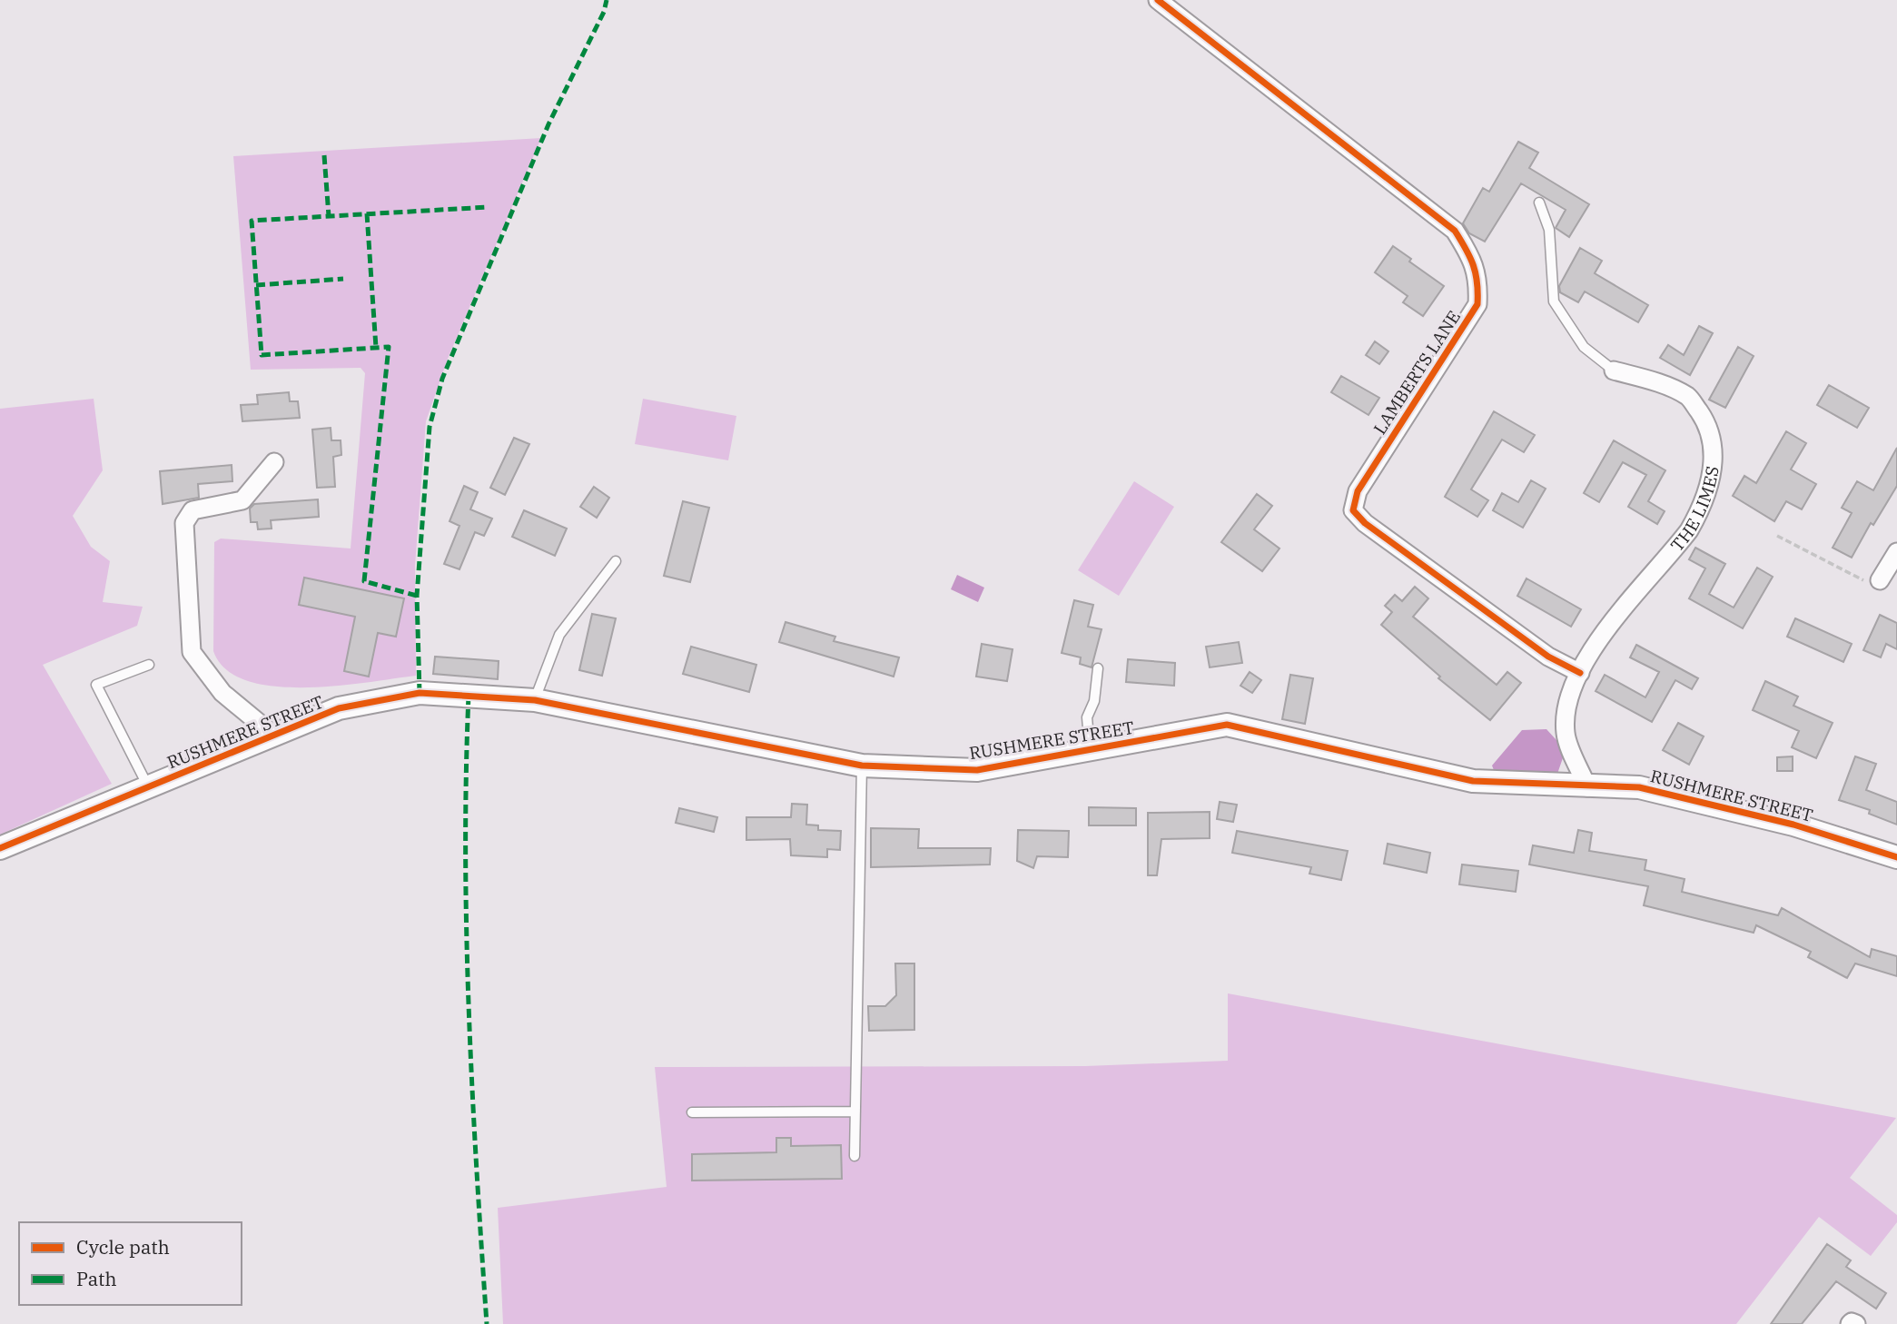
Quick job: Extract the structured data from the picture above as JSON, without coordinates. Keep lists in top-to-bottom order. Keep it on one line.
{"streets":{"street":["LAMBERTS LANE","THE LIMES","RUSHMERE STREET"]},"crossings":[["LAMBERTS LANE","THE LIMES"]],"legend":["Cycle path","Path"]}
